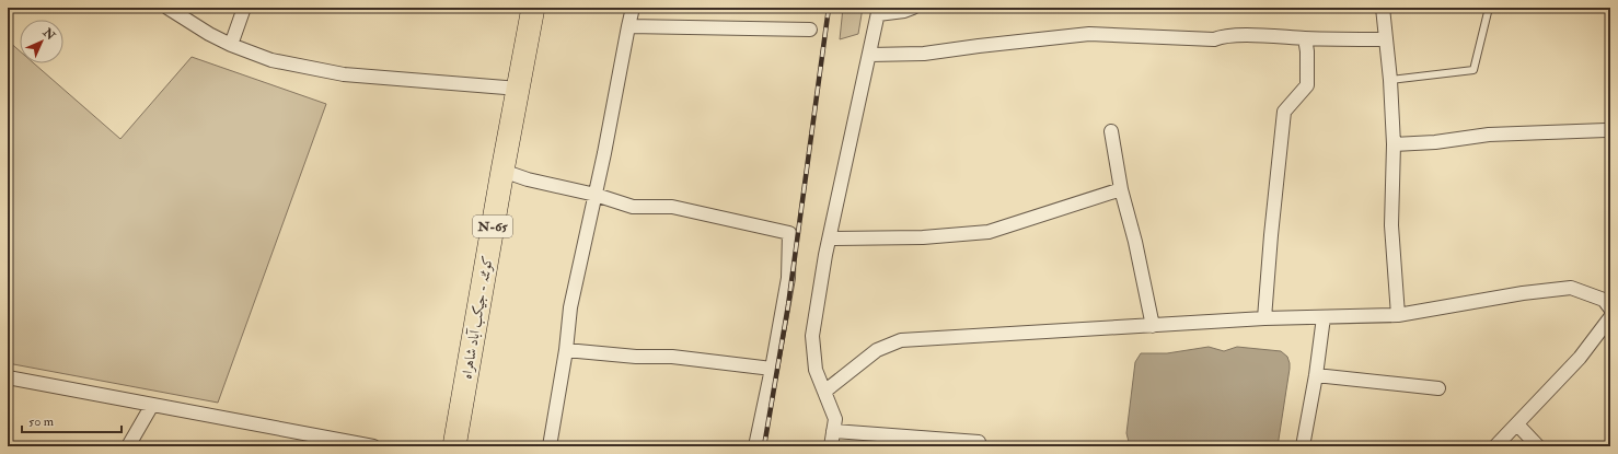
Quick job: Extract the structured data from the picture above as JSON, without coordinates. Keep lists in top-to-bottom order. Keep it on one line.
{"streets":{"highway":["N-65","کوئٹہ - جیکب آباد شاہراہ"]},"scale_bar":"50 m","north":"top right"}
